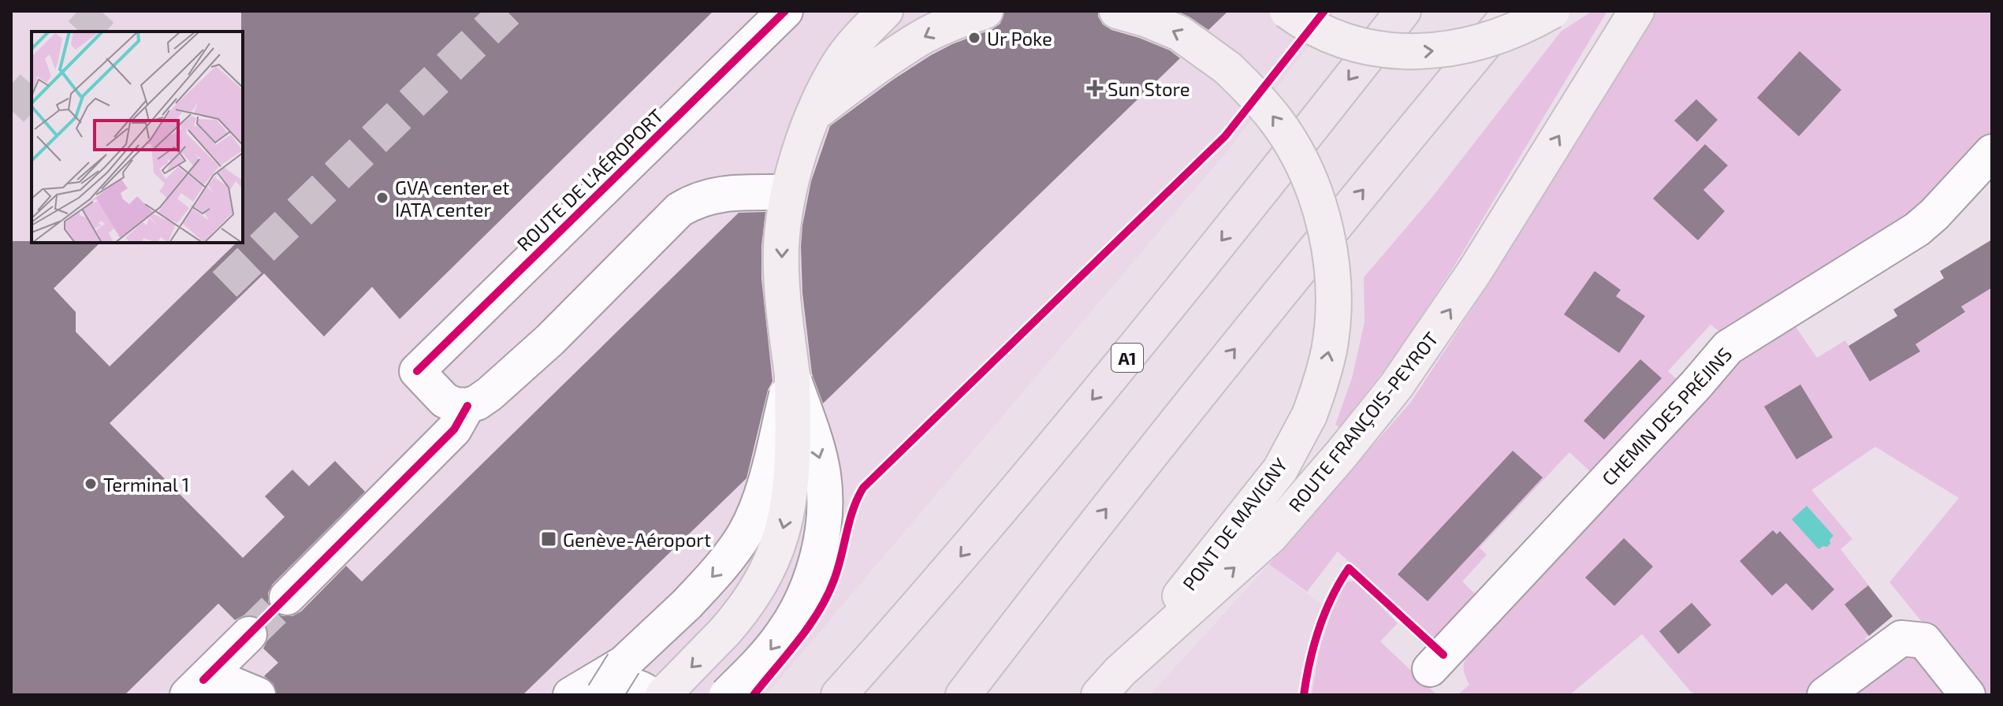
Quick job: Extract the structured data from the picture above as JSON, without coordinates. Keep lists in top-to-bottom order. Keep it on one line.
{"streets":{"highway":["A1"],"main road":["ROUTE FRANÇOIS-PEYROT","PONT DE MAVIGNY"],"street":["ROUTE DE L'AÉROPORT","CHEMIN DES PRÉJINS"]},"crossings":[["ROUTE FRANÇOIS-PEYROT","PONT DE MAVIGNY"]],"one_way":["ROUTE FRANÇOIS-PEYROT"],"places":{"other":["Ur Poke","GVA center et IATA center","Terminal 1"],"health":["Sun Store"],"transit":["Genève-Aéroport"]}}
